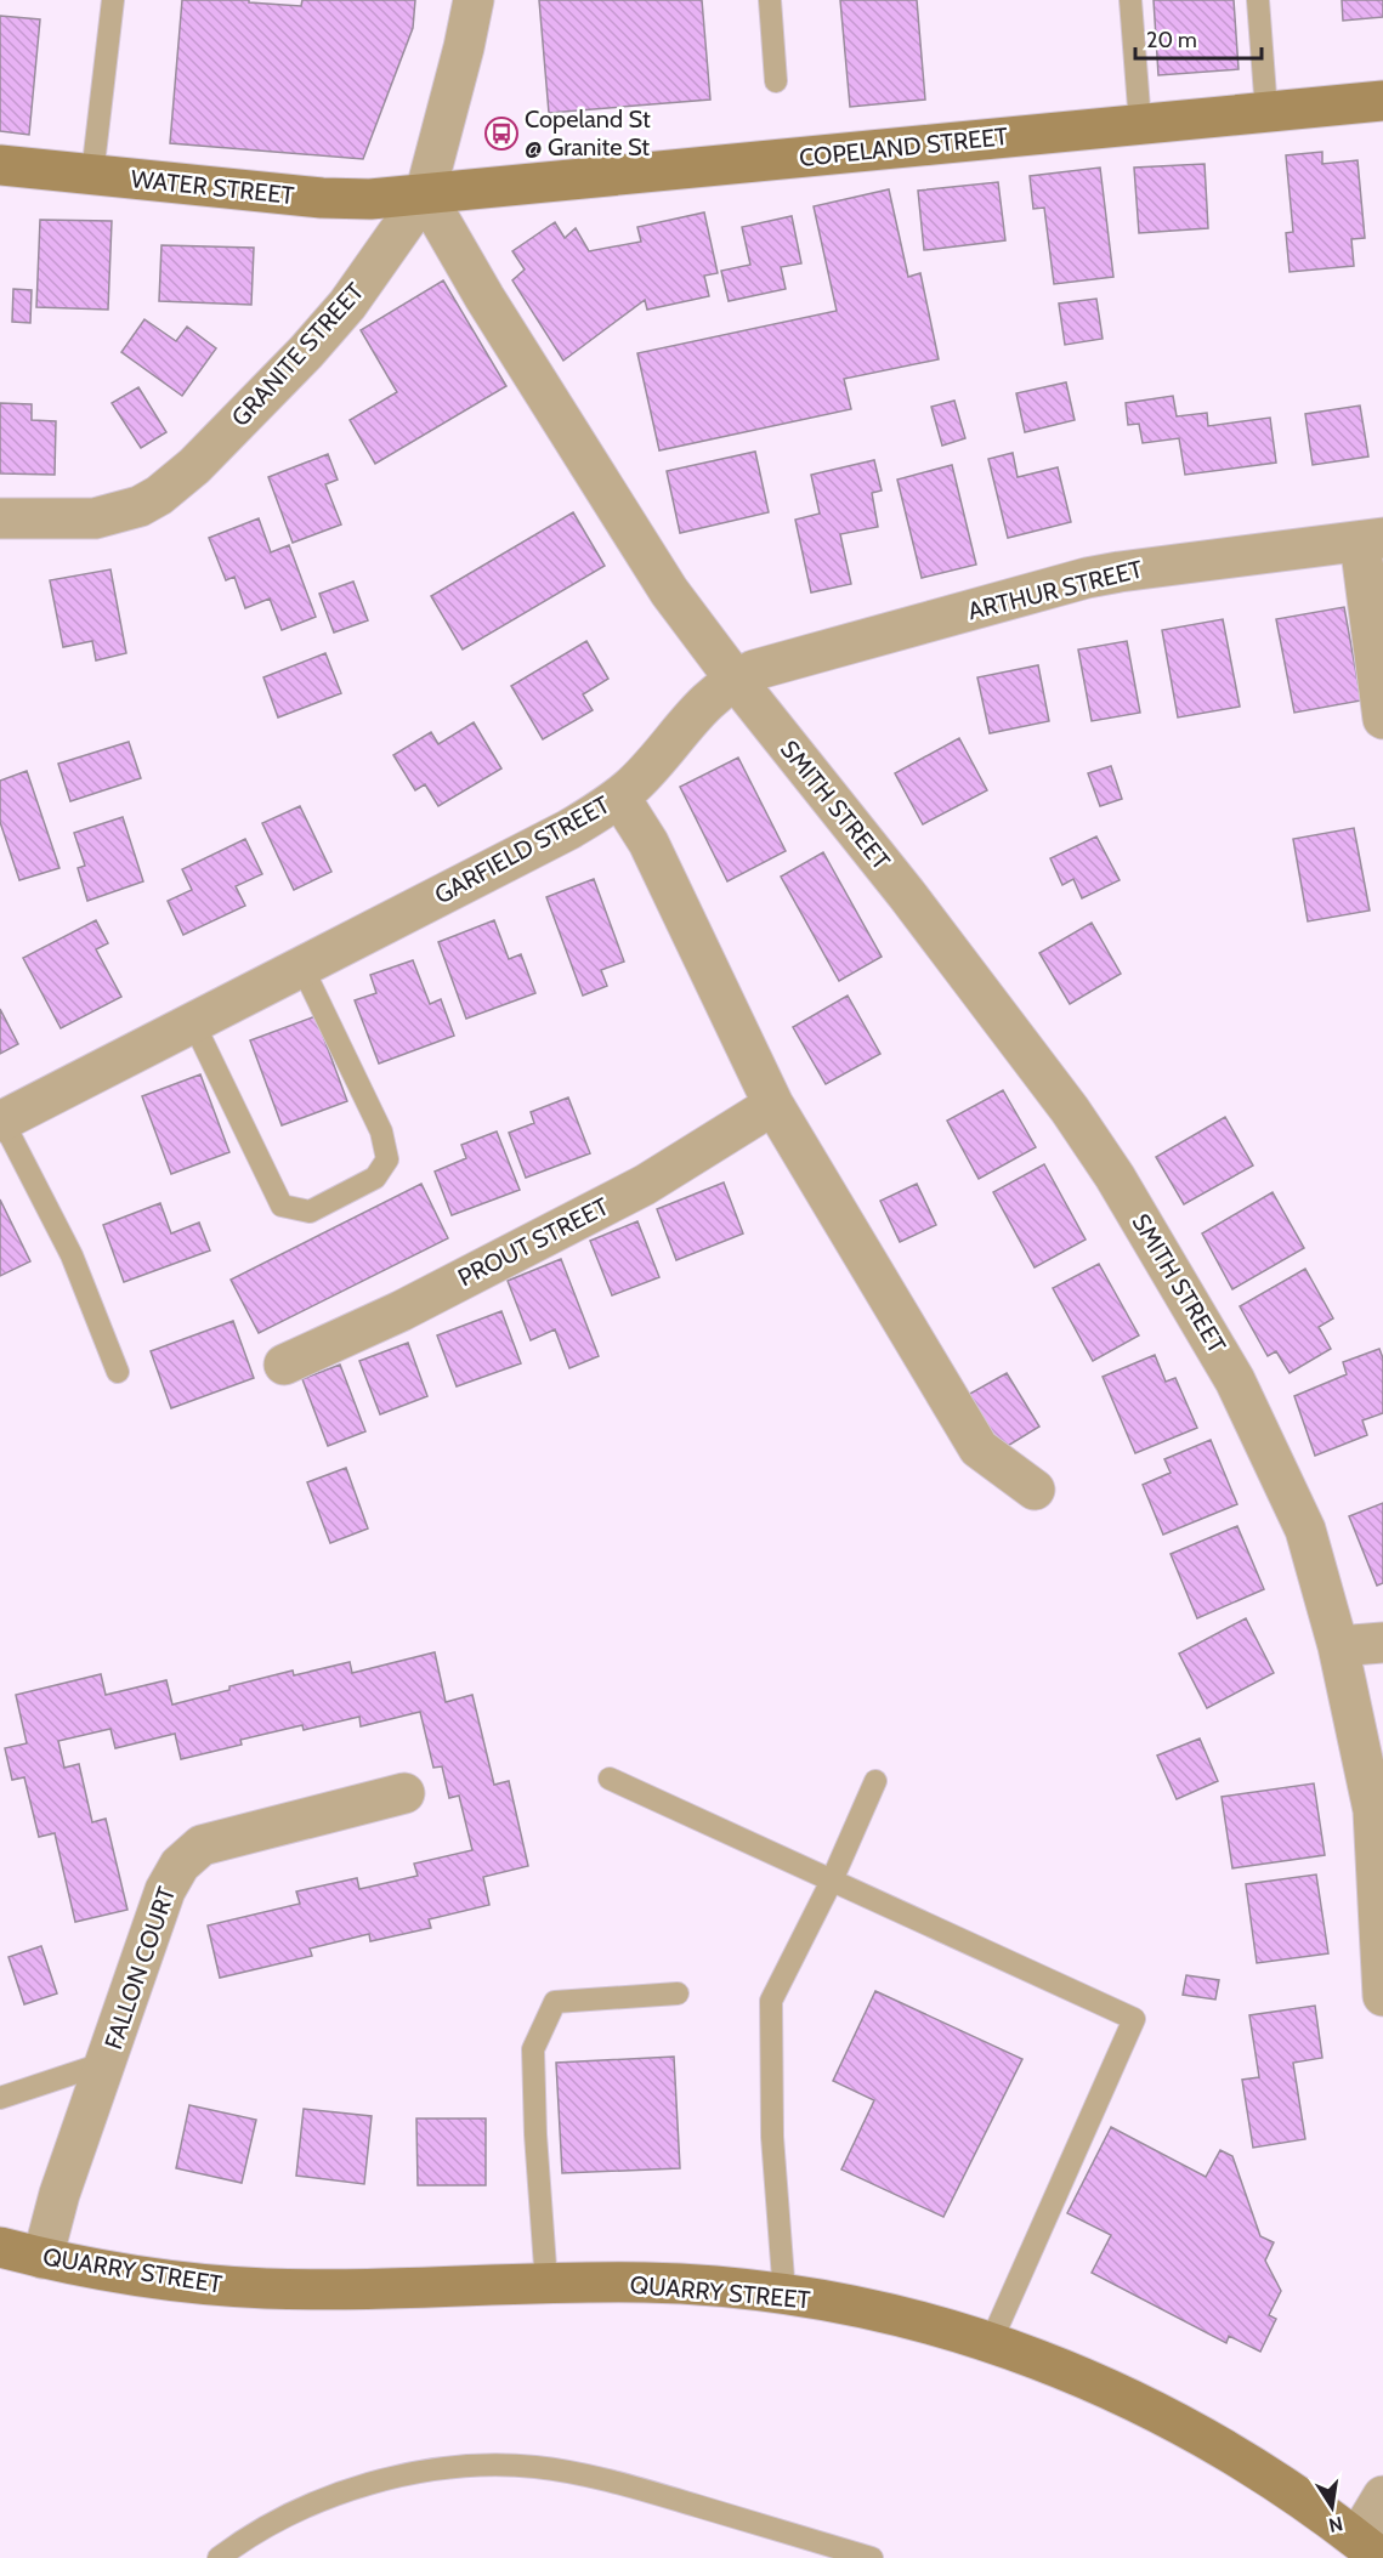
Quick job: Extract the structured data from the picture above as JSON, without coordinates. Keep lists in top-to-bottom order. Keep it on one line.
{"streets":{"main road":["COPELAND STREET","WATER STREET","QUARRY STREET"],"street":["GRANITE STREET","ARTHUR STREET","SMITH STREET","GARFIELD STREET","PROUT STREET","FALLON COURT"]},"crossings":[["COPELAND STREET","WATER STREET"],["COPELAND STREET","GRANITE STREET"],["WATER STREET","GRANITE STREET"],["ARTHUR STREET","SMITH STREET"],["ARTHUR STREET","GARFIELD STREET"],["SMITH STREET","GARFIELD STREET"],["FALLON COURT","QUARRY STREET"]],"places":{"bus stop":["Copeland St @ Granite St"]},"scale_bar":"20 m","north":"bottom"}
